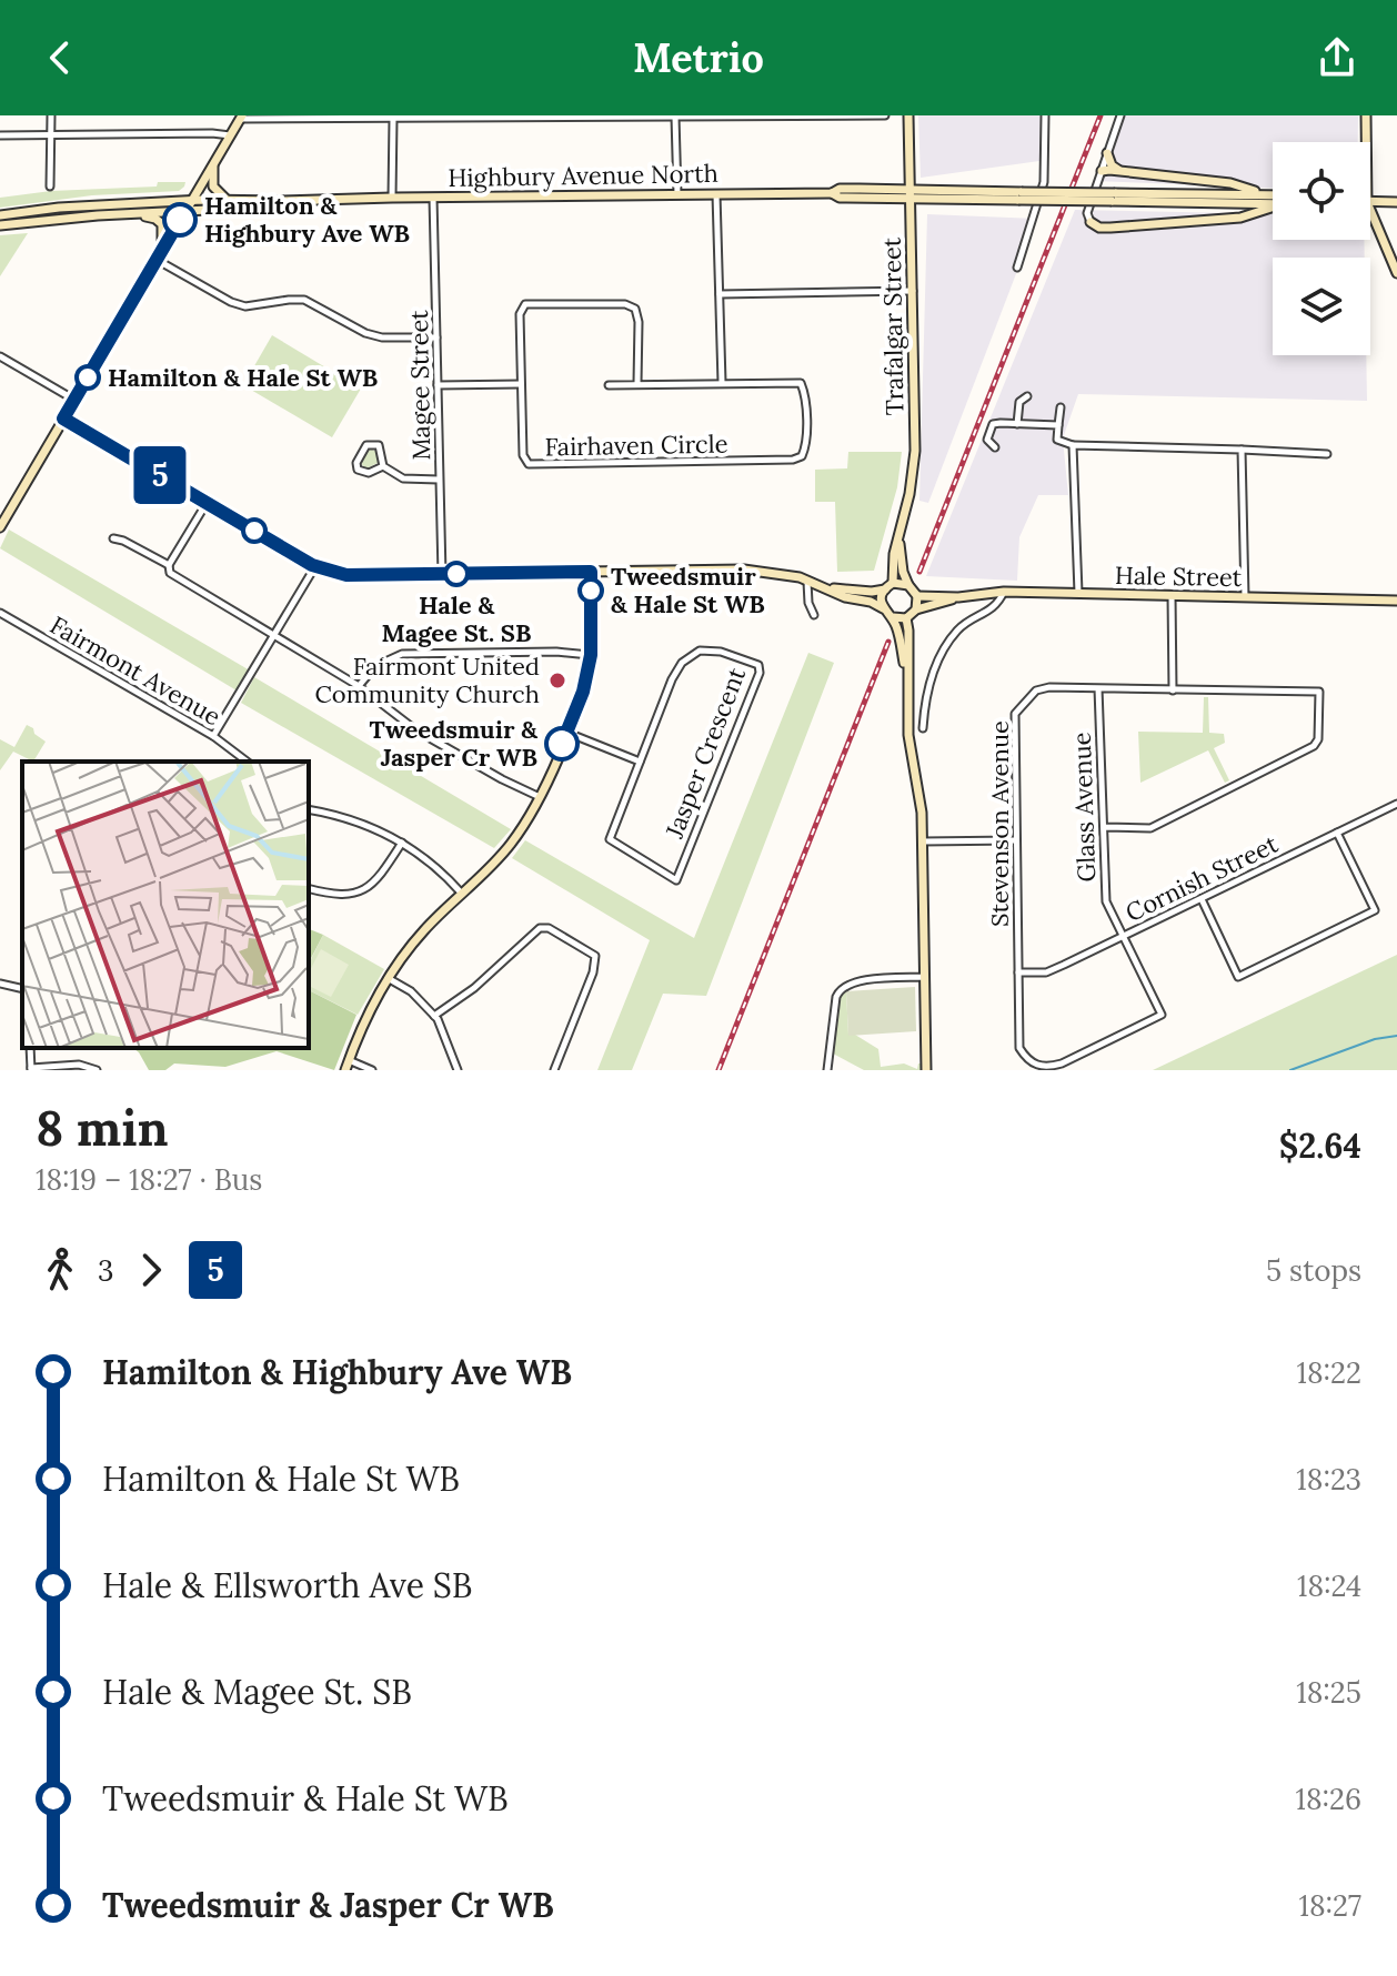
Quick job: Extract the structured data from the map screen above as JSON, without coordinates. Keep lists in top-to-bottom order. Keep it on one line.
{"streets":{"main road":["Highbury Avenue North","Trafalgar Street","Hale Street"],"street":["Magee Street","Fairhaven Circle","Fairmont Avenue","Jasper Crescent","Glass Avenue","Stevenson Avenue","Cornish Street"]},"crossings":[["Highbury Avenue North","Trafalgar Street"],["Highbury Avenue North","Magee Street"],["Trafalgar Street","Hale Street"],["Glass Avenue","Stevenson Avenue"],["Glass Avenue","Cornish Street"],["Stevenson Avenue","Cornish Street"]],"places":["Hamilton & Highbury Ave WB","Hamilton & Hale St WB","Hale & Magee St. SB","Tweedsmuir & Hale St WB","Fairmont United Community Church","Tweedsmuir & Jasper Cr WB"],"lines":["bus line 5"],"page":{"header":"Metrio","on_map":"5","heading":["8 min","18:19 – 18:27 · Bus","$2.64"],"legs":["3","5","5 stops"],"list":[{"name":"Hamilton & Highbury Ave WB","value":"18:22"},{"name":"Hamilton & Hale St WB","value":"18:23"},{"name":"Hale & Ellsworth Ave SB","value":"18:24"},{"name":"Hale & Magee St. SB","value":"18:25"},{"name":"Tweedsmuir & Hale St WB","value":"18:26"},{"name":"Tweedsmuir & Jasper Cr WB","value":"18:27"}]}}
